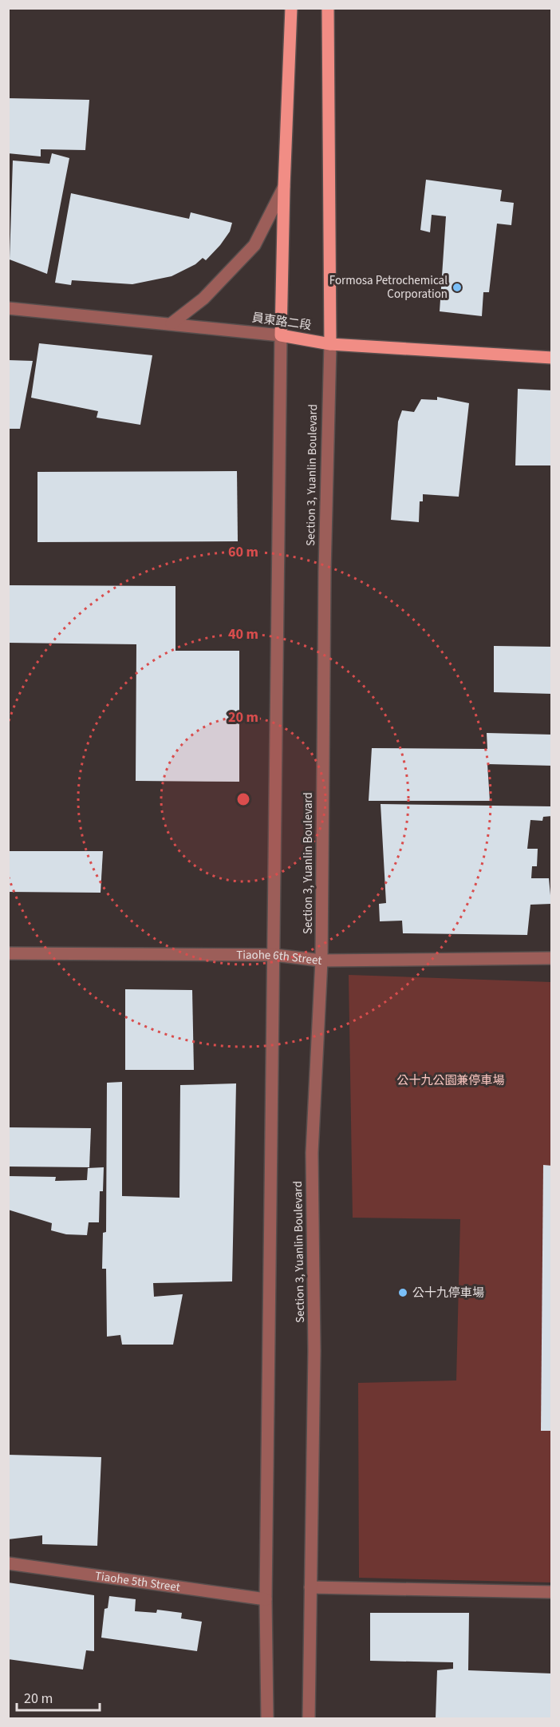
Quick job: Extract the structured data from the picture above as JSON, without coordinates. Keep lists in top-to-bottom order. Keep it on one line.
{"streets":{"main road":["員東路二段","Section 3, Yuanlin Boulevard"],"street":["Tiaohe 6th Street","Tiaohe 5th Street"]},"crossings":[["員東路二段","Section 3, Yuanlin Boulevard"],["Section 3, Yuanlin Boulevard","Tiaohe 6th Street"]],"parks":["公十九公園兼停車場"],"places":["Formosa Petrochemical Corporation","公十九停車場"],"scale_bar":"20 m","rings":["60 m","40 m","20 m"]}
